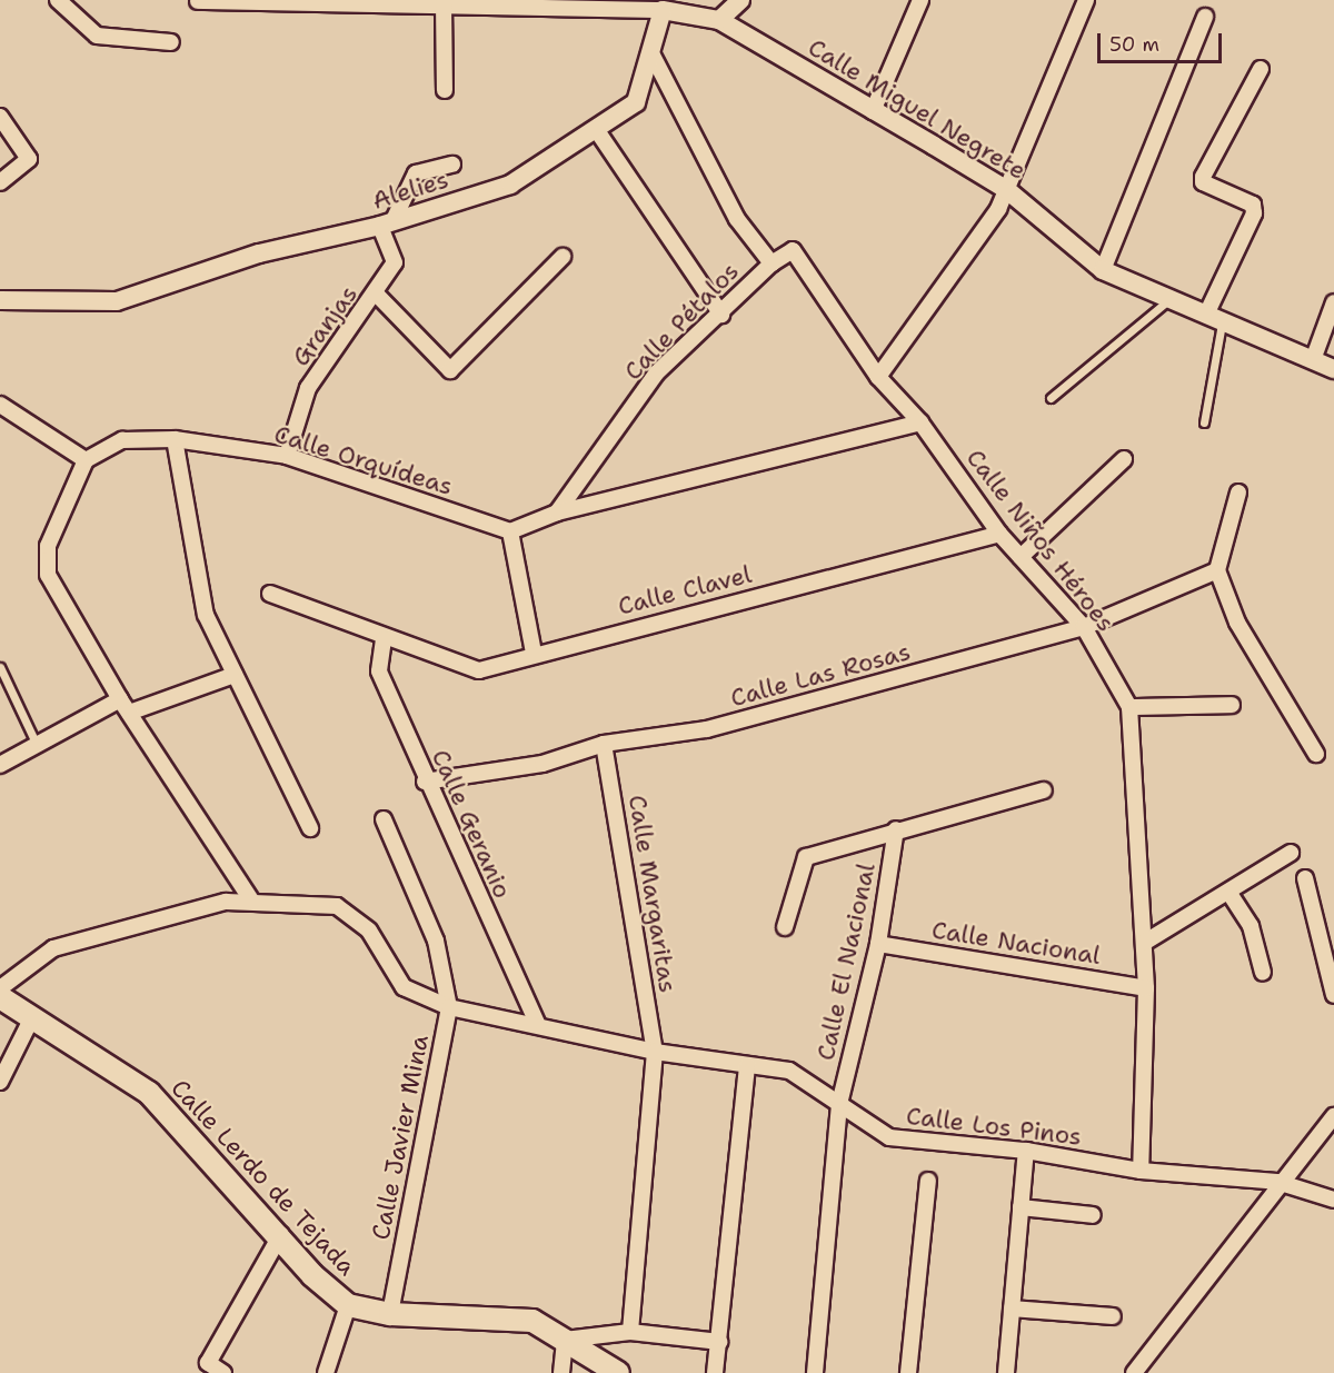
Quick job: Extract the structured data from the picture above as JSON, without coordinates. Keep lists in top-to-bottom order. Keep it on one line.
{"streets":{"main road":["Calle Lerdo de Tejada"],"street":["Calle Miguel Negrete","Alelies","Calle Pétalos","Granjas","Calle Orquídeas","Calle Niños Héroes","Calle Clavel","Calle Las Rosas","Calle Geranio","Calle Margaritas","Calle Nacional","Calle El Nacional","Calle Los Pinos","Calle Javier Mina"]},"crossings":[["Alelies","Granjas"],["Calle Pétalos","Calle Niños Héroes"],["Granjas","Calle Orquídeas"],["Calle Niños Héroes","Calle Clavel"],["Calle Niños Héroes","Calle Las Rosas"],["Calle Niños Héroes","Calle Nacional"],["Calle Niños Héroes","Calle Los Pinos"],["Calle Clavel","Calle Geranio"],["Calle Las Rosas","Calle Geranio"],["Calle Las Rosas","Calle Margaritas"],["Calle Geranio","Calle Los Pinos"],["Calle Margaritas","Calle Los Pinos"],["Calle Nacional","Calle El Nacional"],["Calle El Nacional","Calle Los Pinos"],["Calle Los Pinos","Calle Javier Mina"],["Calle Javier Mina","Calle Lerdo de Tejada"]],"scale_bar":"50 m"}
